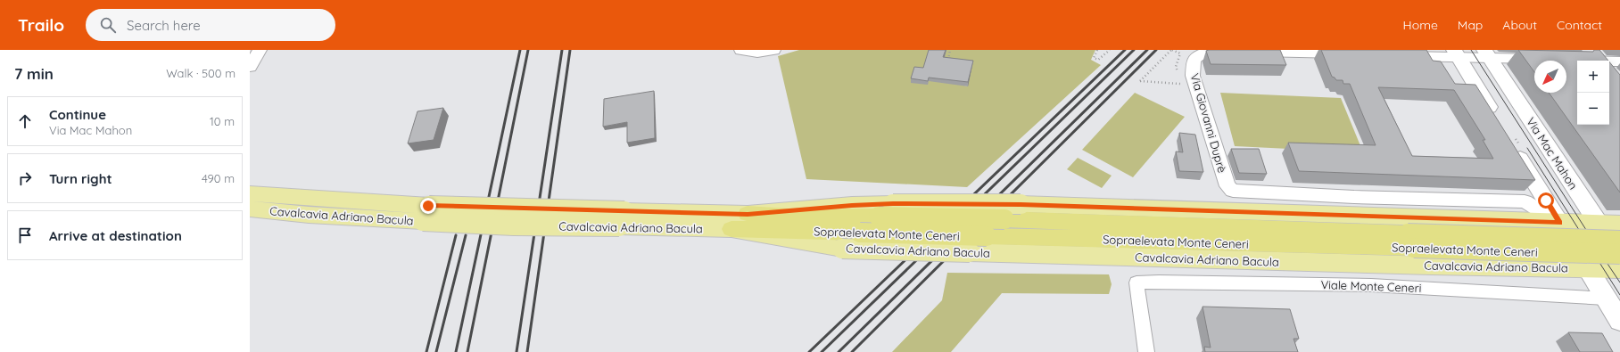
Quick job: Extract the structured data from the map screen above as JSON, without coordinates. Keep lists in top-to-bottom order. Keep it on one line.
{"streets":{"highway":["Cavalcavia Adriano Bacula","Sopraelevata Monte Ceneri"],"main road":["Via Mac Mahon"],"street":["Via Giovanni Duprè","Viale Monte Ceneri"]},"crossings":[["Via Giovanni Duprè","Cavalcavia Adriano Bacula"],["Via Mac Mahon","Sopraelevata Monte Ceneri"],["Cavalcavia Adriano Bacula","Sopraelevata Monte Ceneri"]],"north":"bottom left","page":{"header":"Trailo","search":"Search here","nav":["Home","Map","About","Contact"],"heading":["7 min","Walk · 500 m"],"map_buttons":["+","−"],"list":[["Continue","Via Mac Mahon","10 m"],["Turn right","490 m"],"Arrive at destination"]}}
